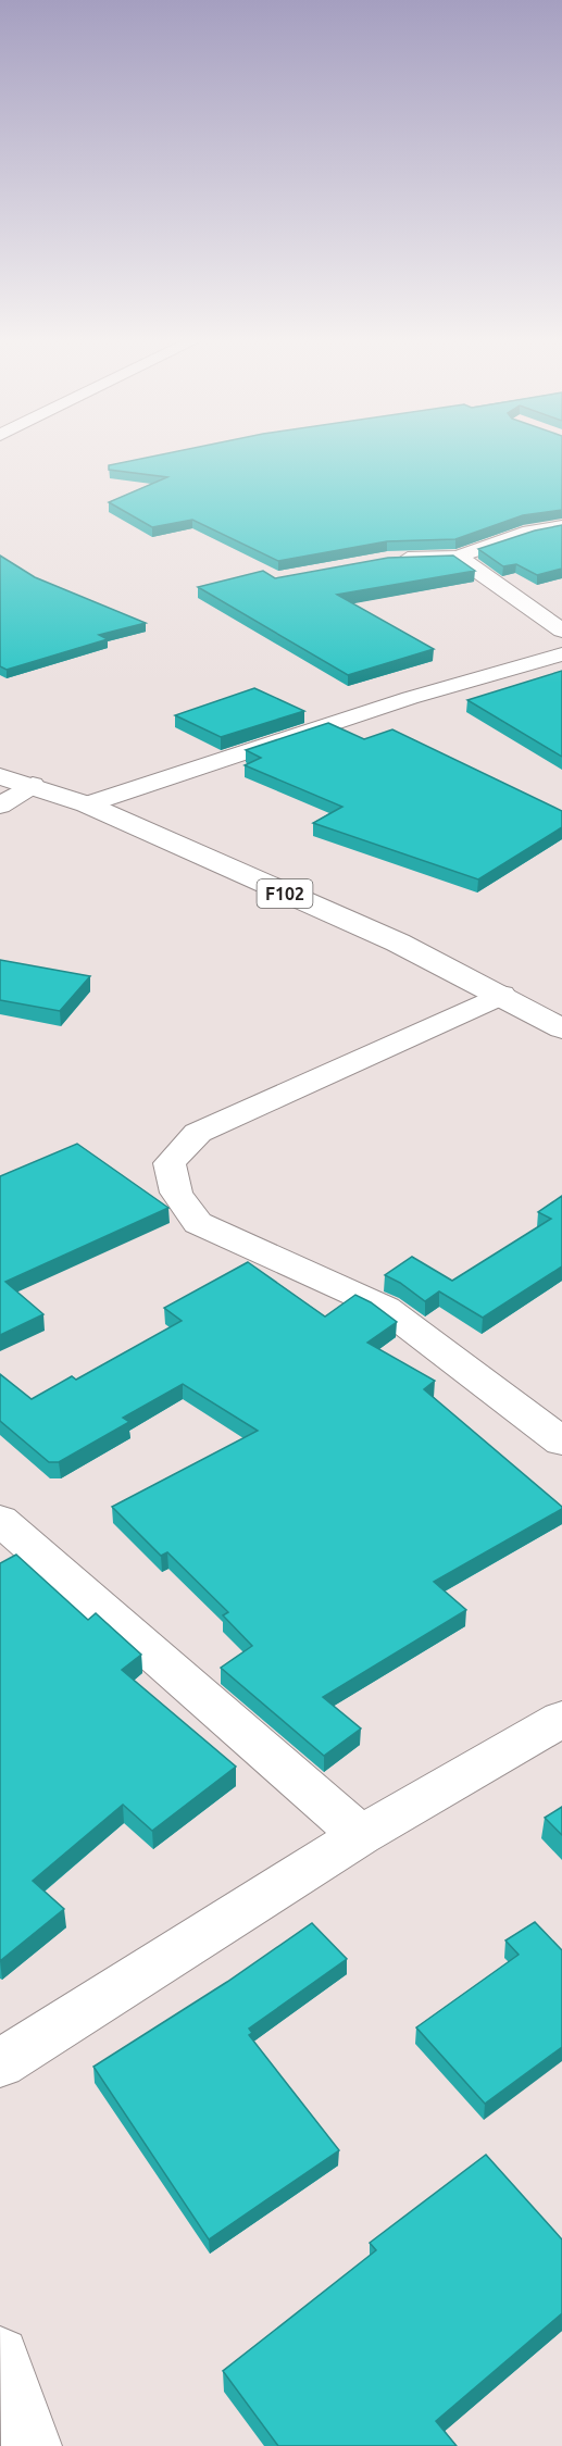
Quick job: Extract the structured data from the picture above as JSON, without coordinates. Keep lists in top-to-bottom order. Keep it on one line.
{"streets":{"main road":["F102"]}}
